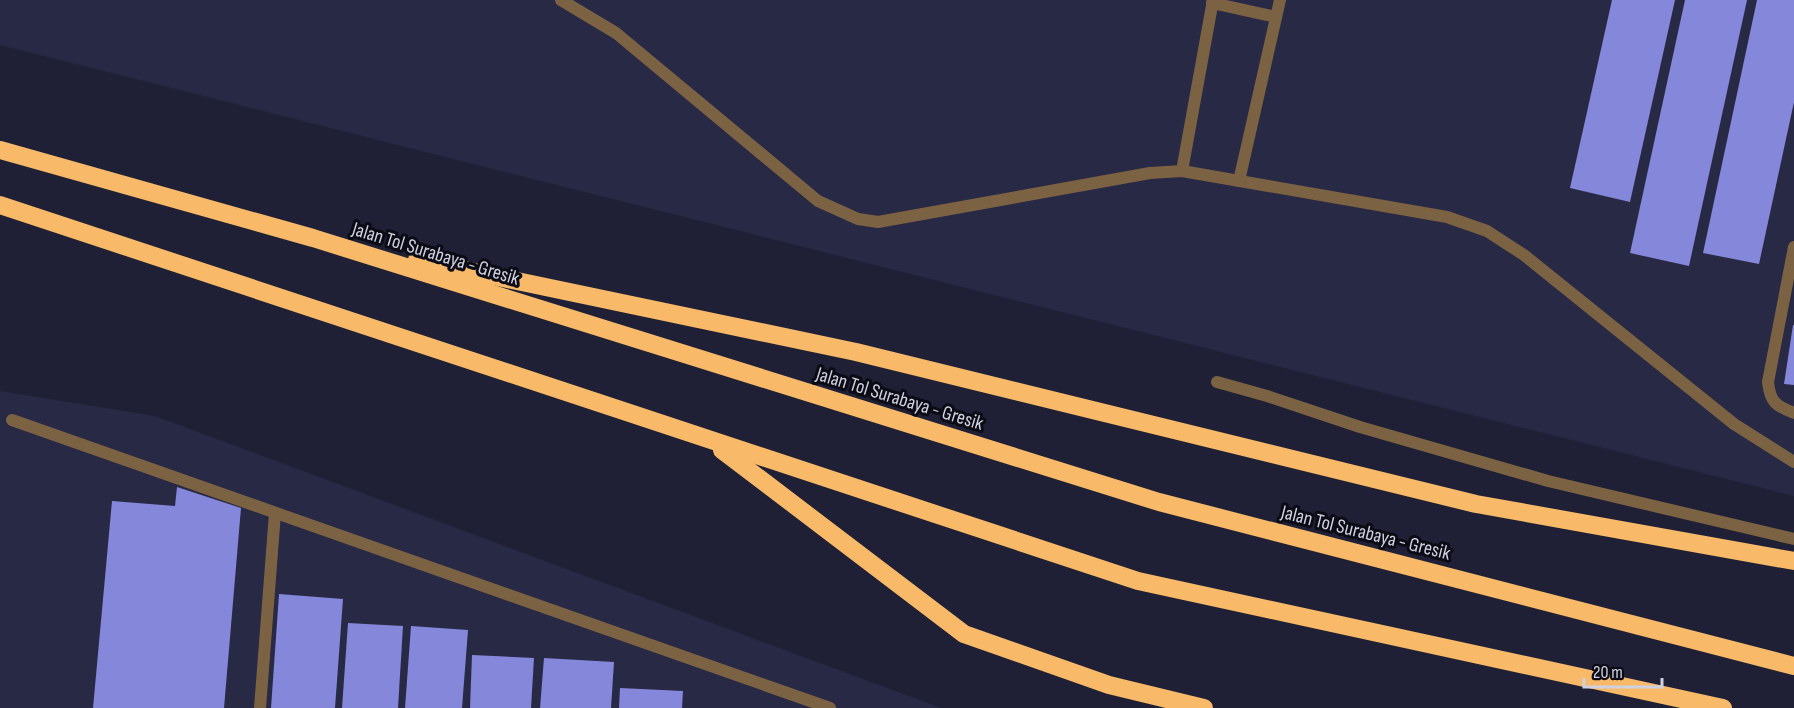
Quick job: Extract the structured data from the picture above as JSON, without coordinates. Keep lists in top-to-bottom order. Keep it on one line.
{"streets":{"highway":["Jalan Tol Surabaya - Gresik"]},"scale_bar":"20 m"}
